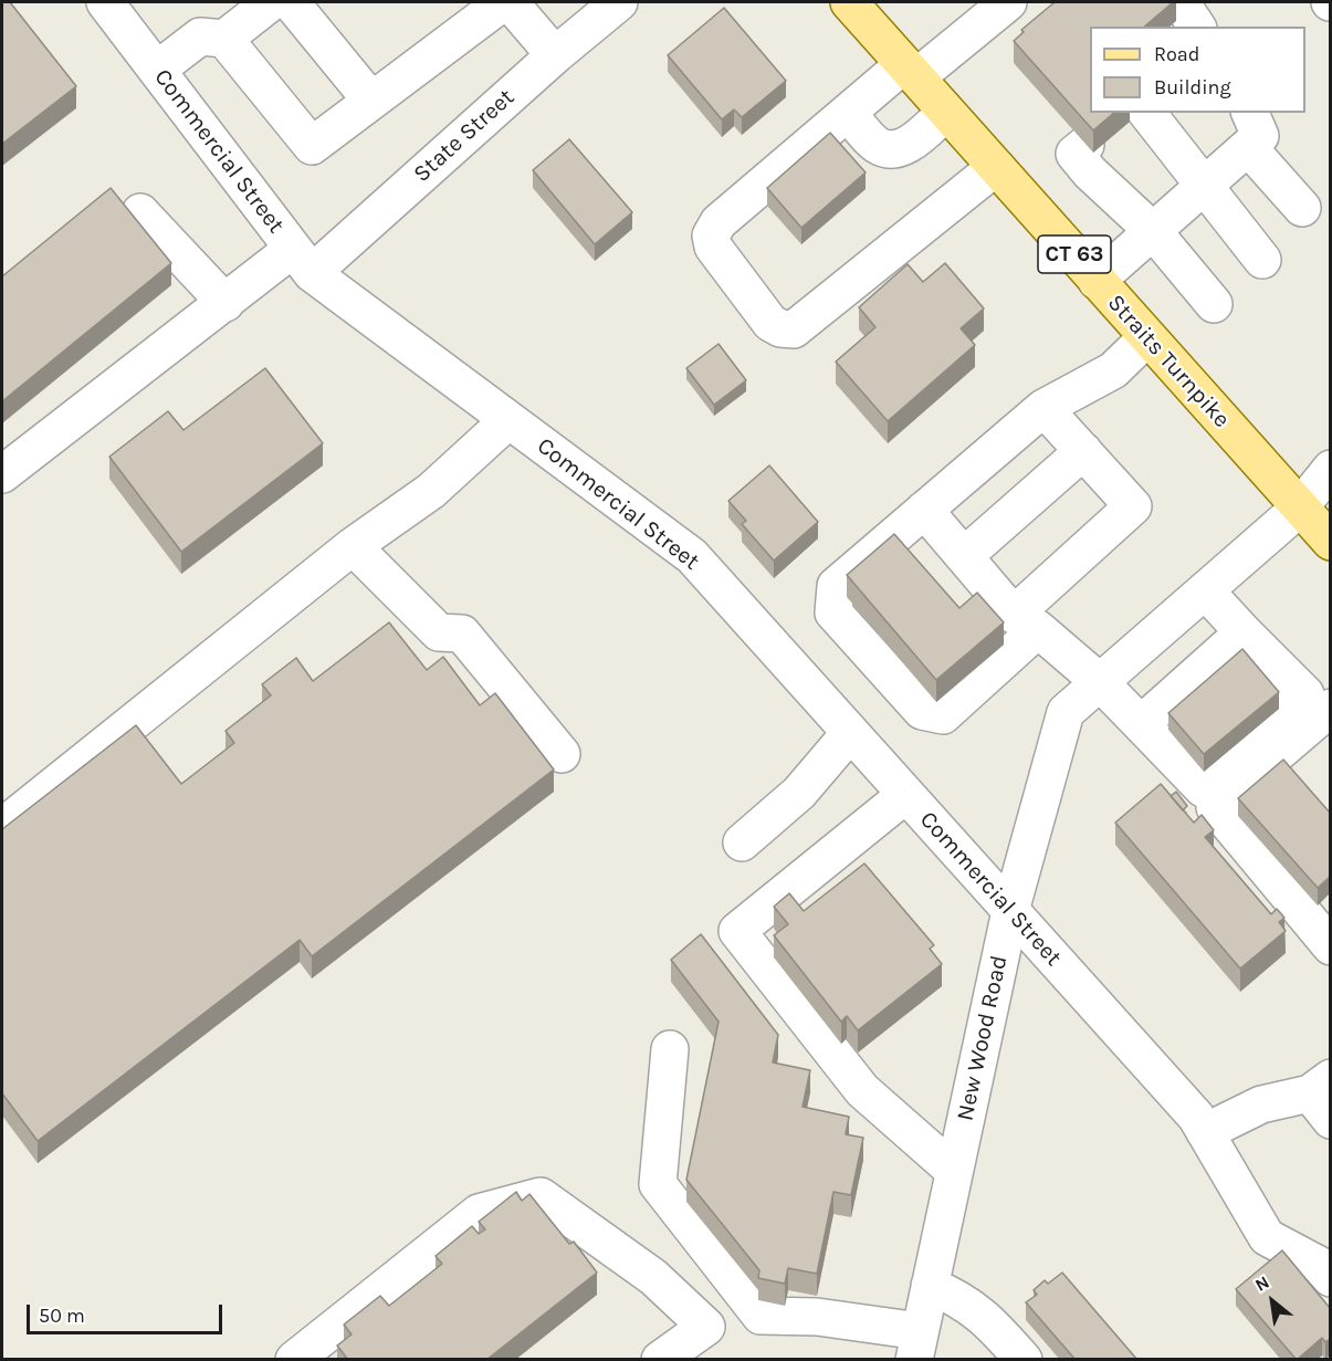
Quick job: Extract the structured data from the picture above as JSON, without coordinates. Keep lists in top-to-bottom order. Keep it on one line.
{"streets":{"main road":["CT 63","Straits Turnpike"],"street":["State Street","Commercial Street","New Wood Road"]},"crossings":[["State Street","Commercial Street"],["Commercial Street","New Wood Road"],["Straits Turnpike","New Wood Road"]],"legend":["Road","Building"],"scale_bar":"50 m","north":"top left"}
